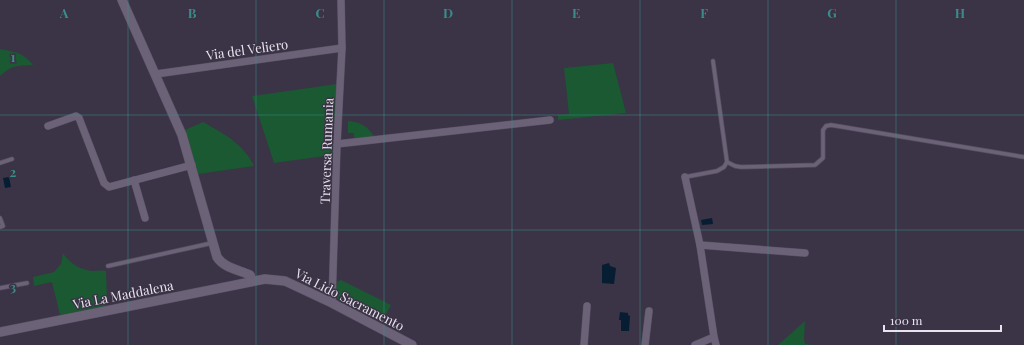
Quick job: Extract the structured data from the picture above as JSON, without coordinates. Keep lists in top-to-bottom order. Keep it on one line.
{"streets":{"street":["Via del Veliero","Traversa Rumania","Via La Maddalena","Via Lido Sacramento"]},"crossings":[["Via del Veliero","Traversa Rumania"],["Traversa Rumania","Via Lido Sacramento"],["Via La Maddalena","Via Lido Sacramento"]],"scale_bar":"100 m","grid":{"columns":["A","B","C","D","E","F","G","H"],"rows":["1","2","3"]}}
